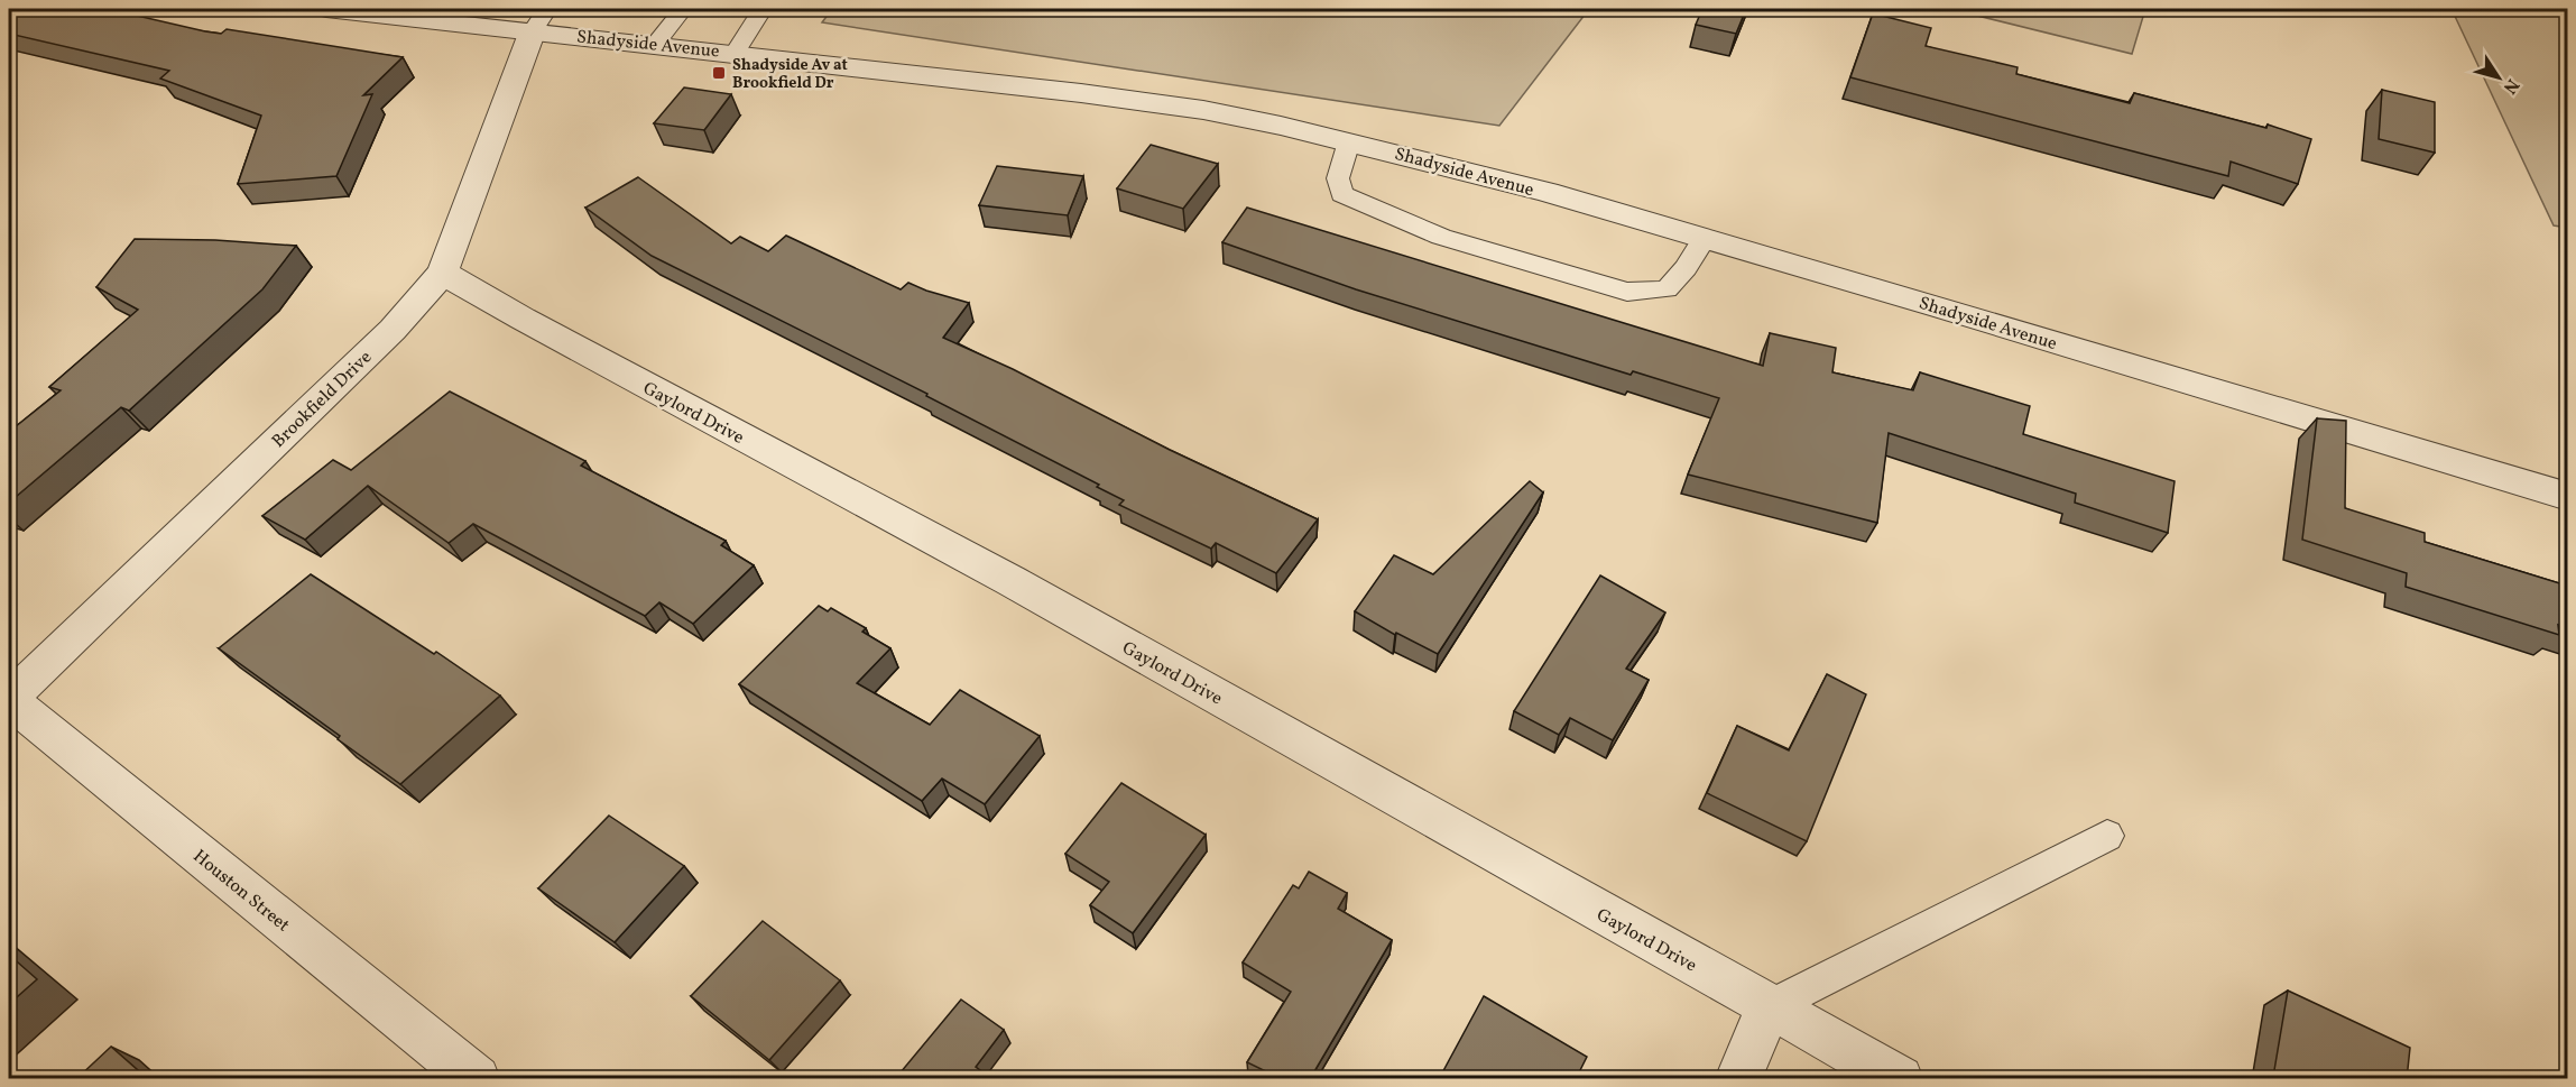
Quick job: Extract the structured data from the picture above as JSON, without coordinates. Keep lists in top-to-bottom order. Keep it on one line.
{"streets":{"street":["Shadyside Avenue","Brookfield Drive","Gaylord Drive","Houston Street"]},"crossings":[["Shadyside Avenue","Brookfield Drive"],["Brookfield Drive","Gaylord Drive"],["Brookfield Drive","Houston Street"]],"places":{"transit":["Shadyside Av at Brookfield Dr"]},"north":"bottom right"}
